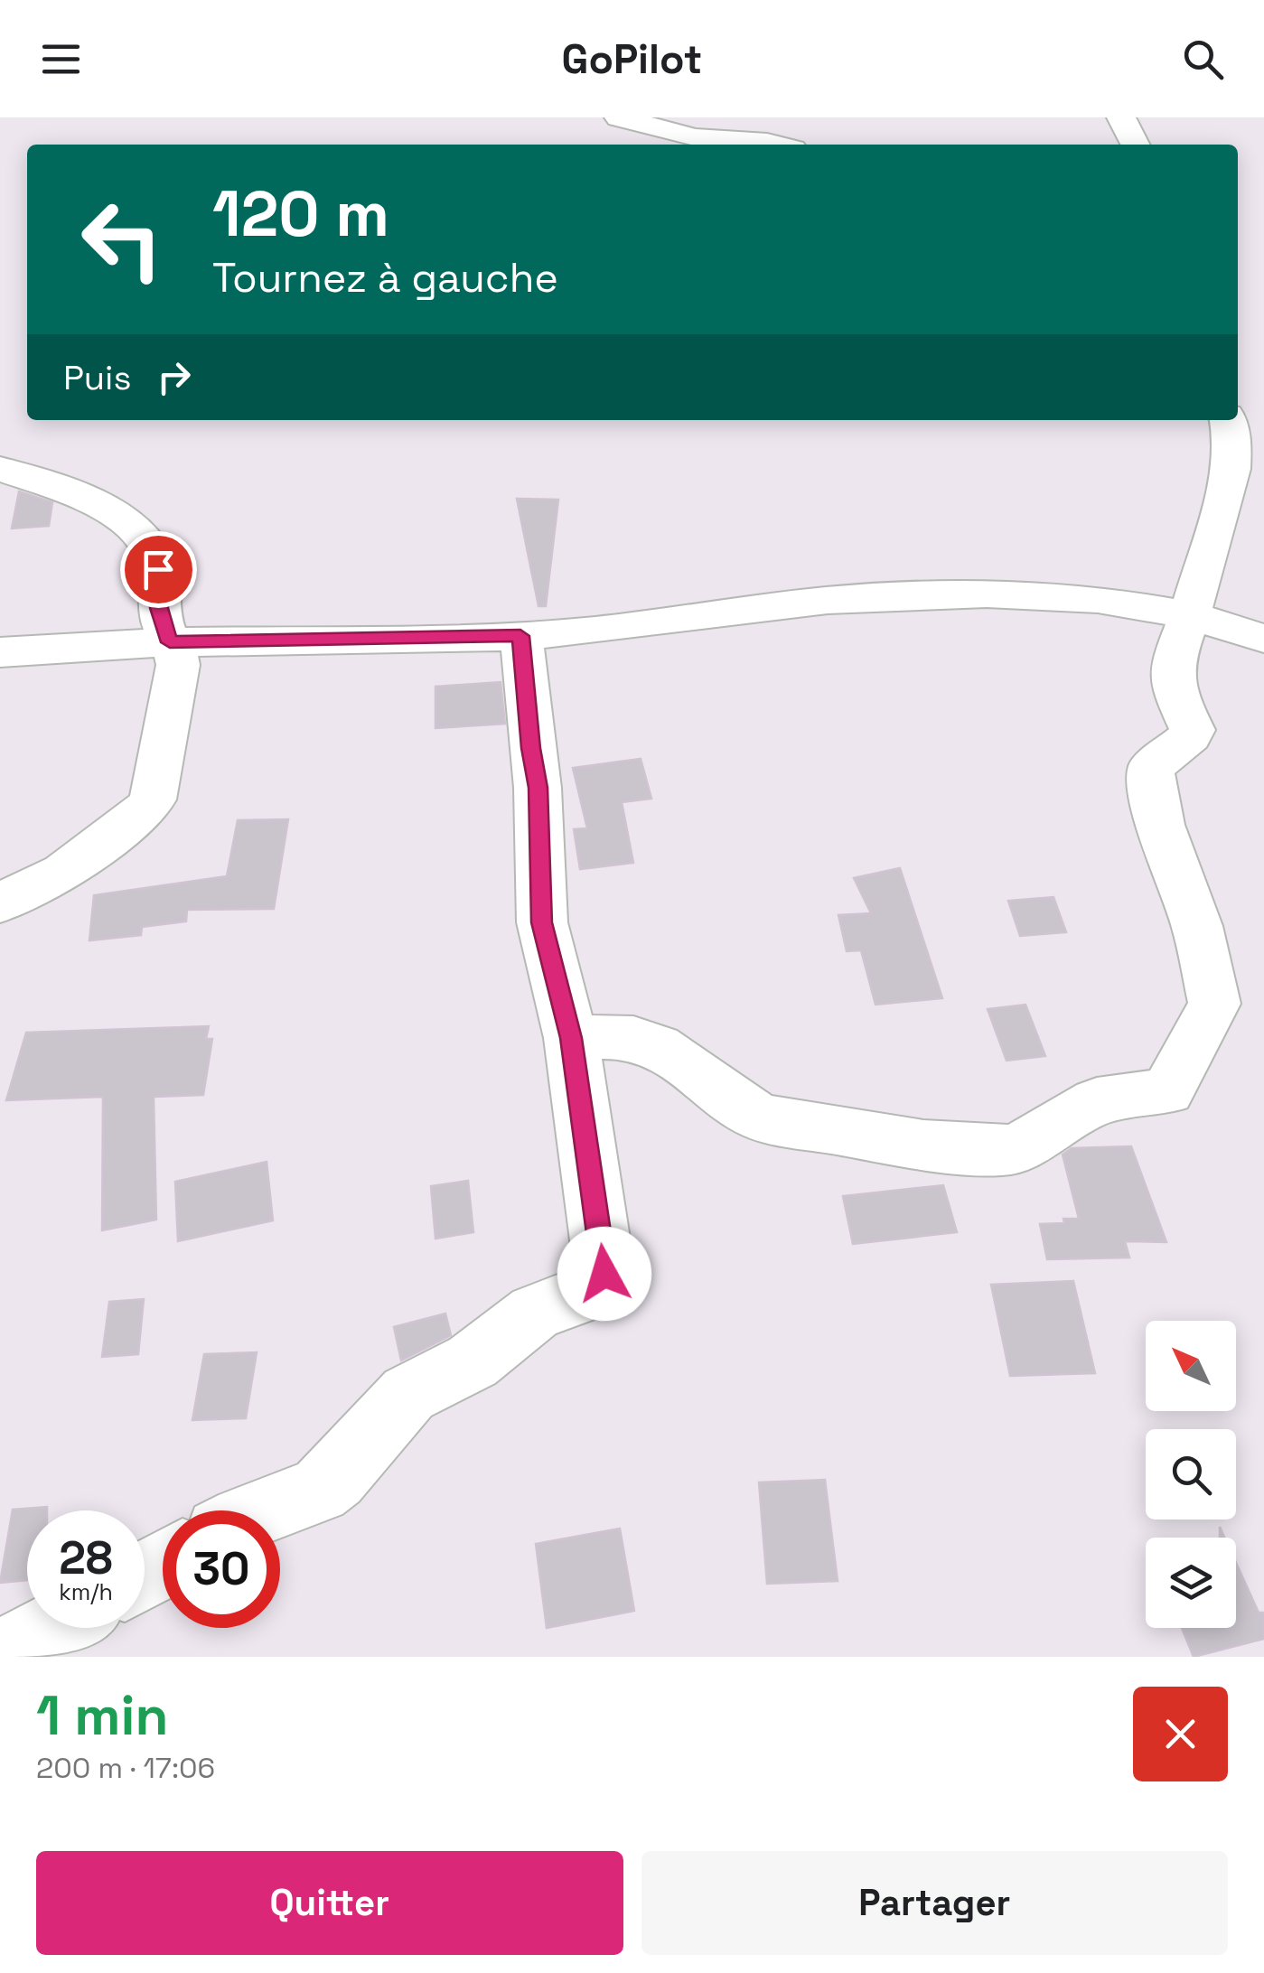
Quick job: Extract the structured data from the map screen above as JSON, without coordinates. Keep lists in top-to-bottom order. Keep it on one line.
{"north":"top left","page":{"header":"GoPilot","turn":["120 m","Tournez à gauche"],"then":"Puis","speed":"28 km/h","limit":"30","heading":["1 min","200 m · 17:06"],"buttons":["Quitter","Partager"]}}
